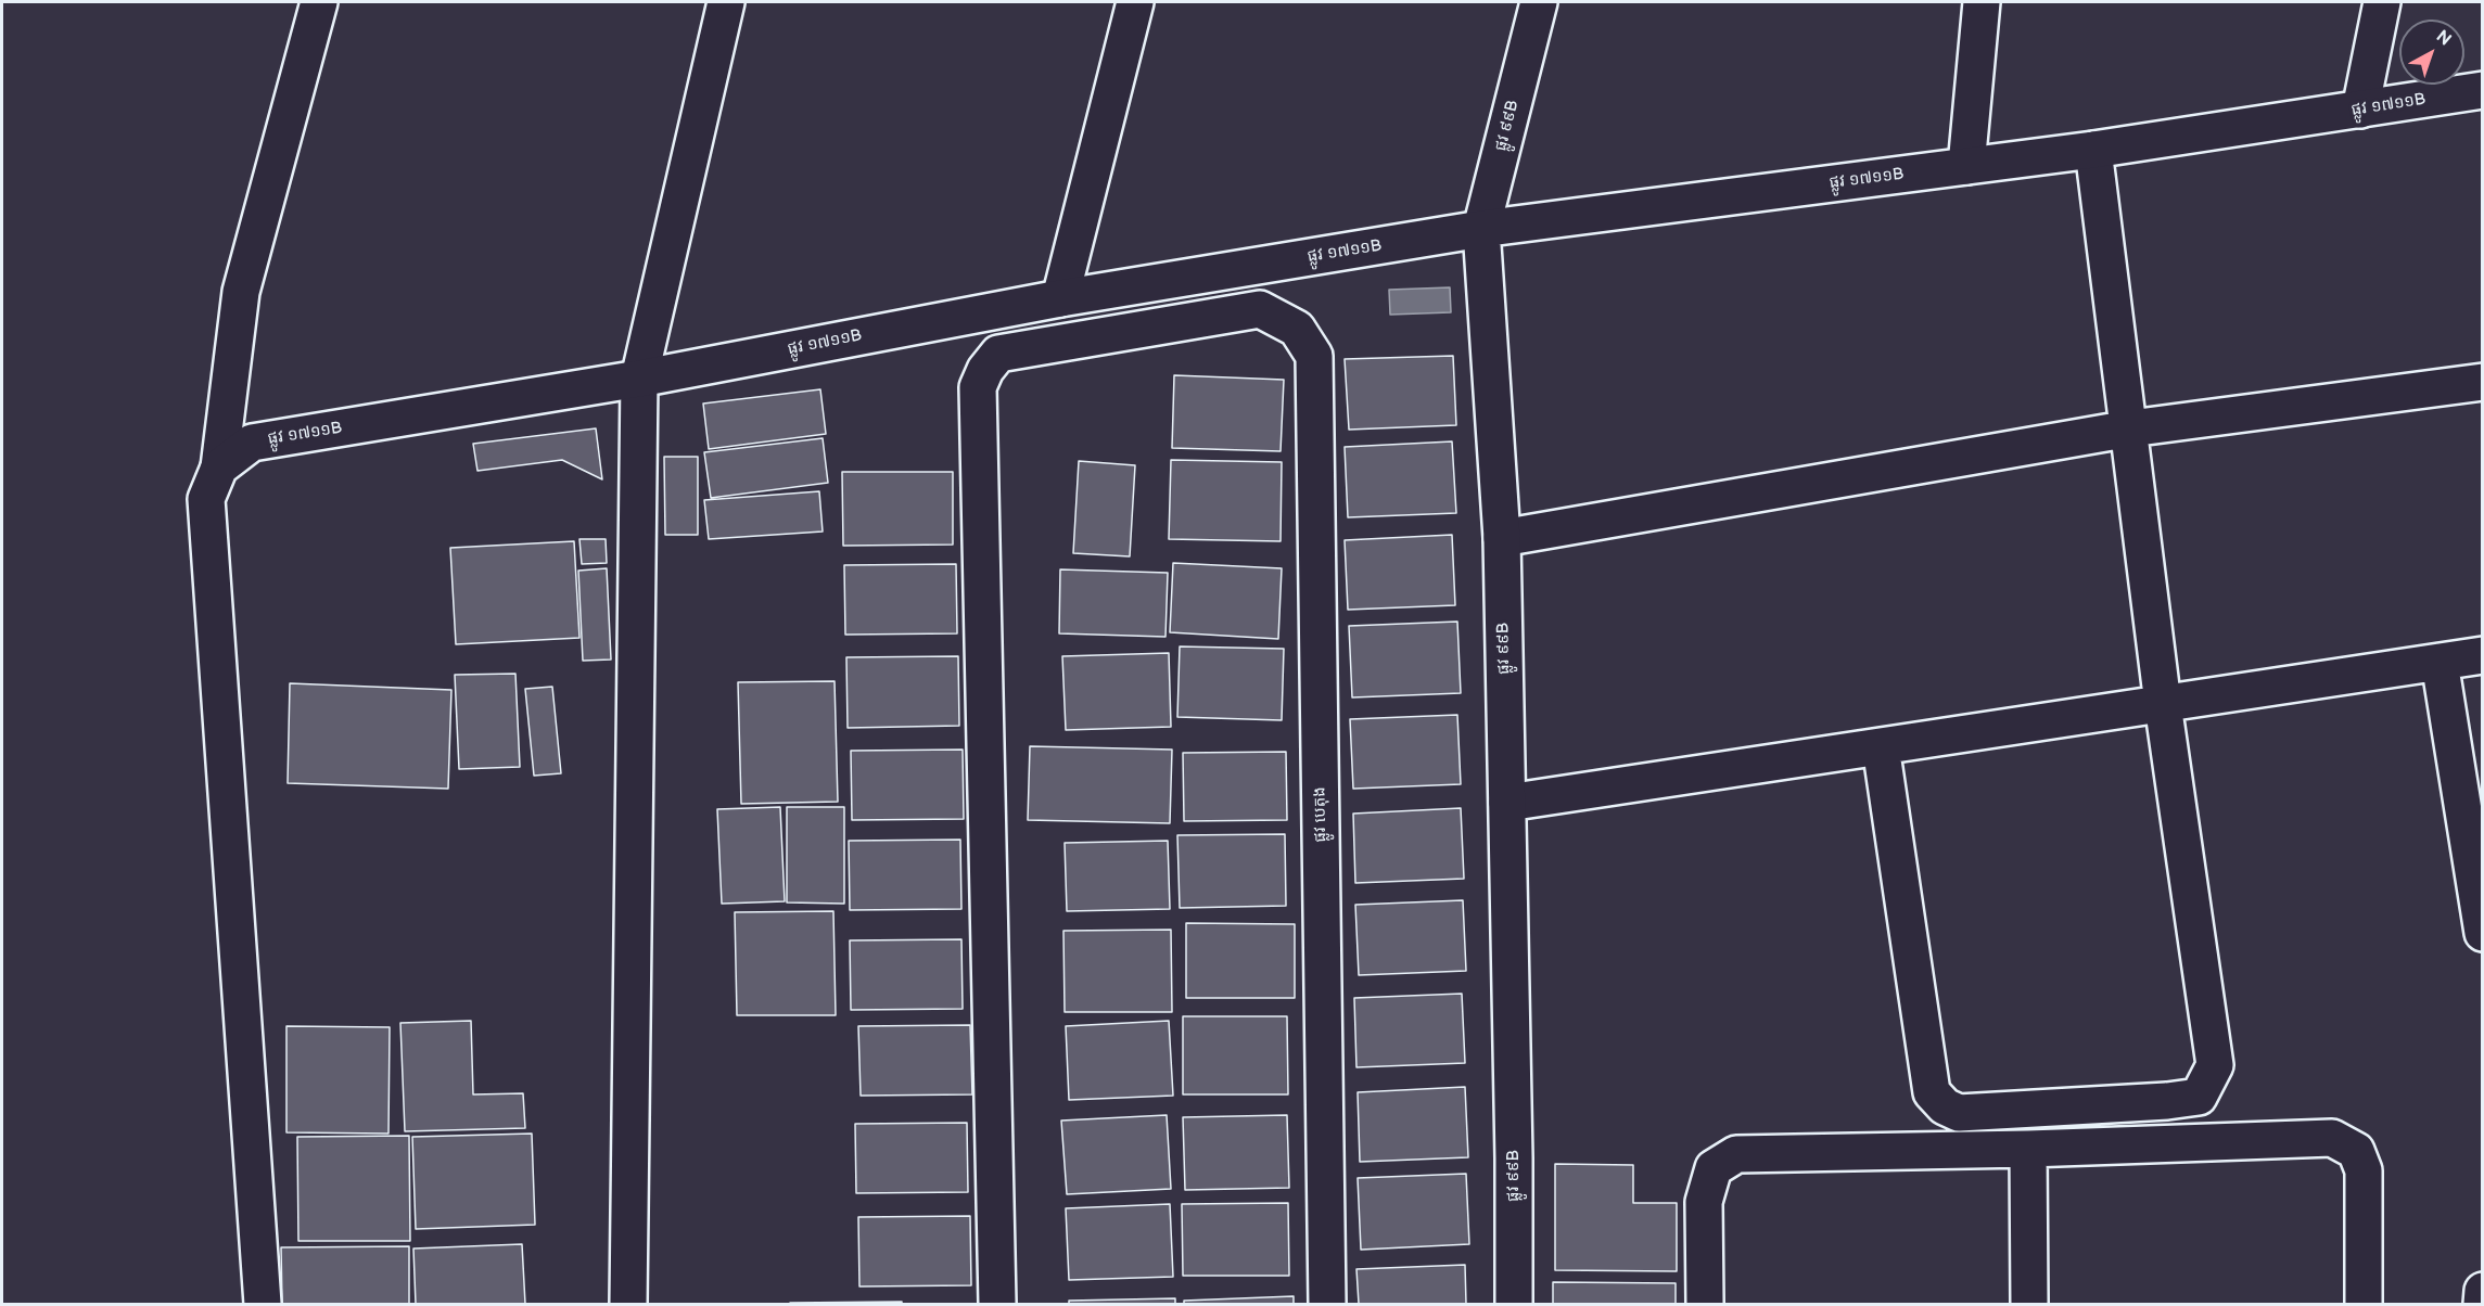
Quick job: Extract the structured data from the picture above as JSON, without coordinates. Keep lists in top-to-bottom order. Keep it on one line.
{"streets":{"street":["ផ្លូវ ១៧១១B","ផ្លូវ ៩៩B","ផ្លូវ បេតុង"]},"crossings":[["ផ្លូវ ១៧១១B","ផ្លូវ ៩៩B"]],"north":"top right"}
